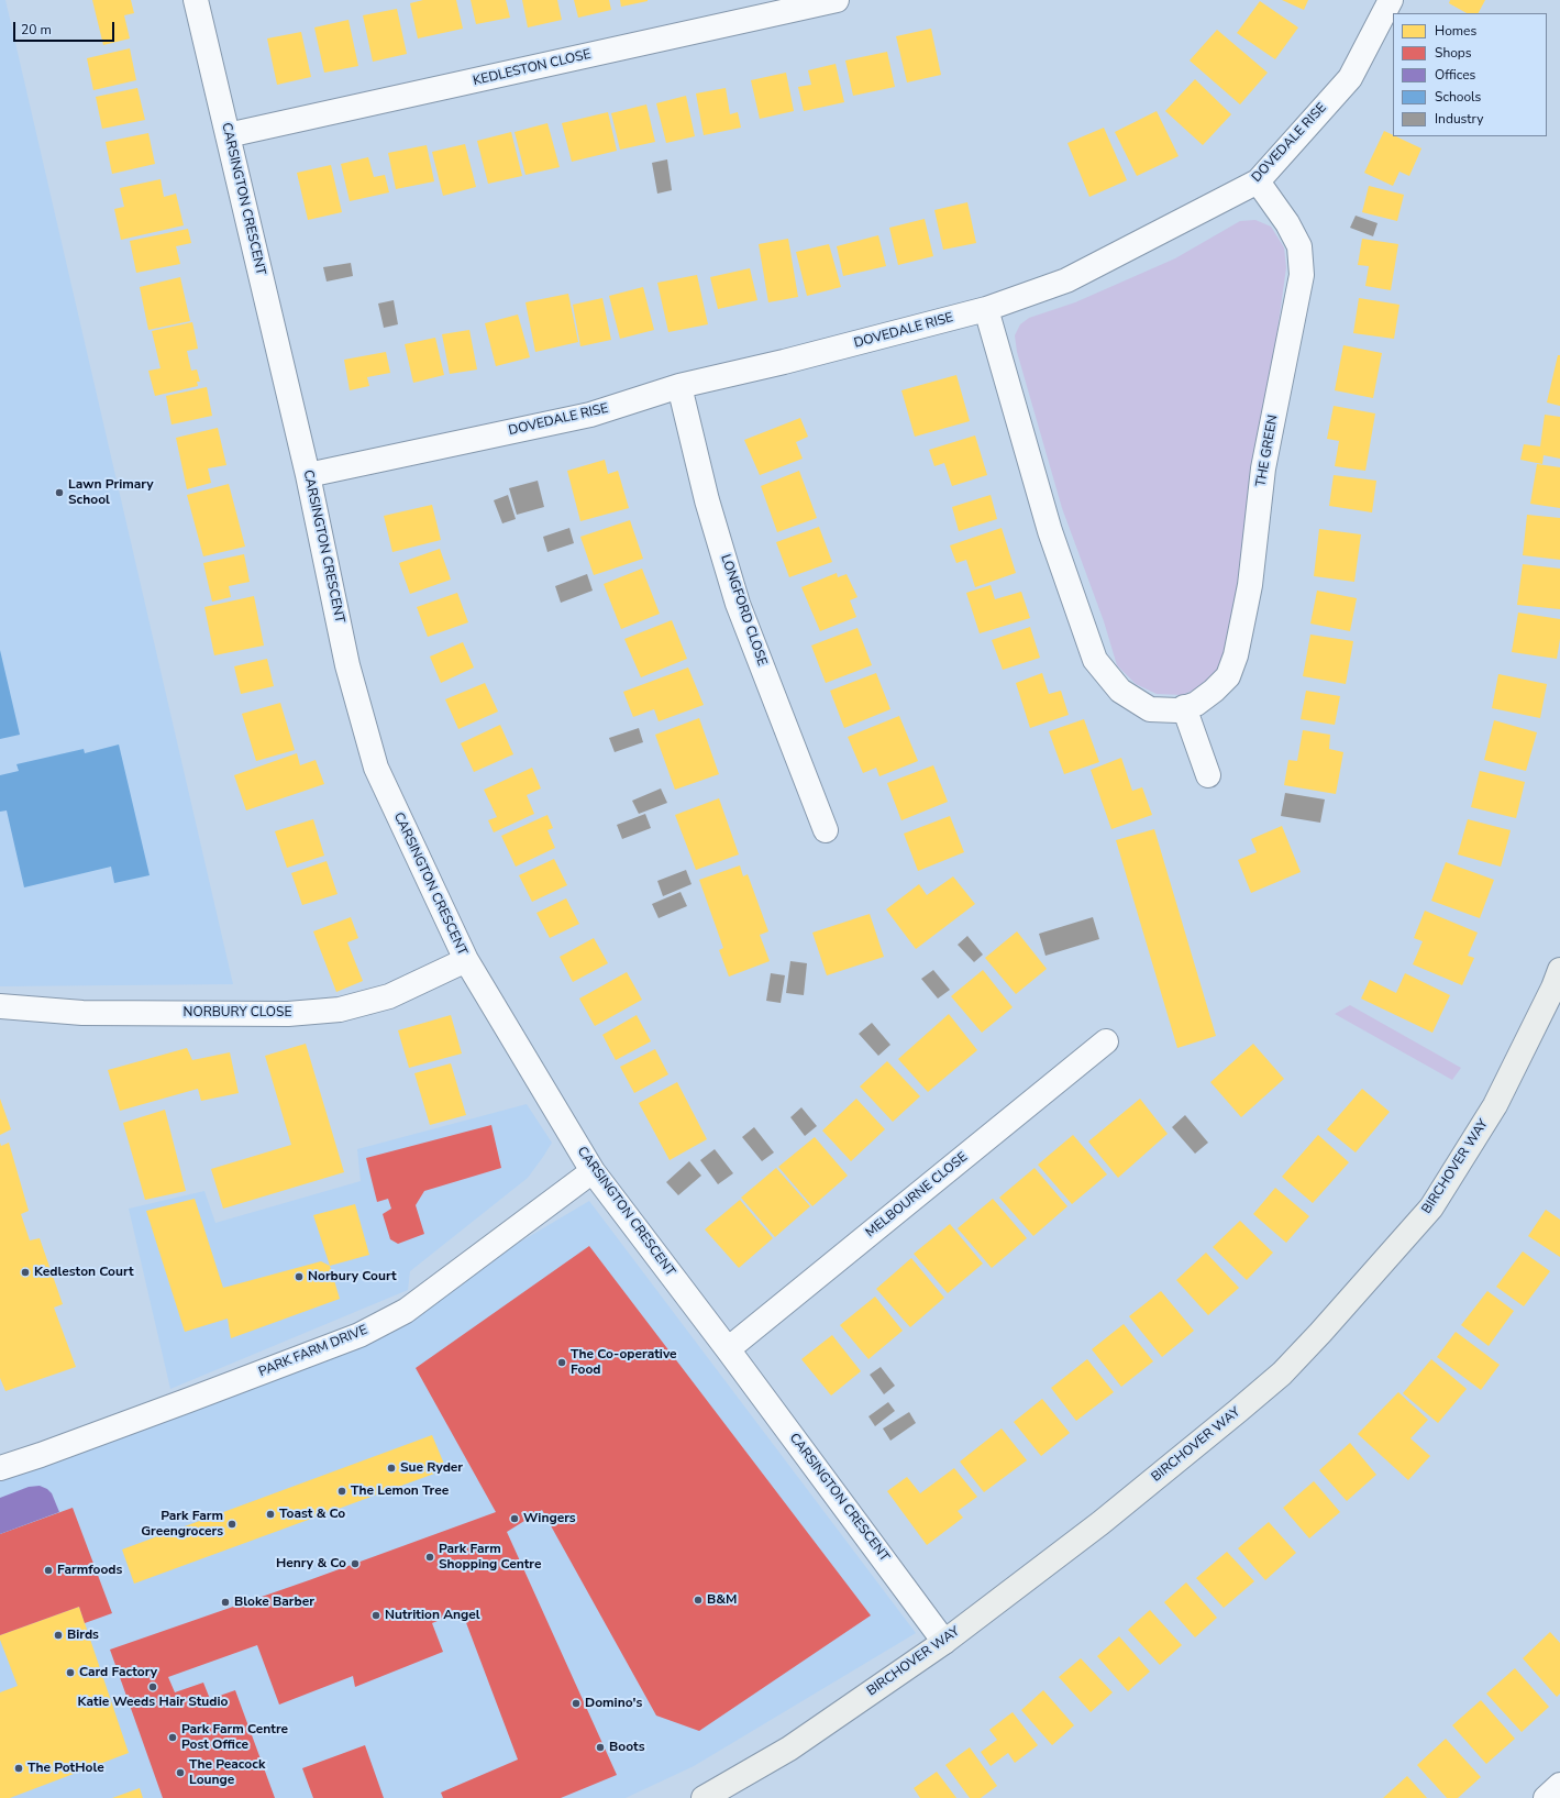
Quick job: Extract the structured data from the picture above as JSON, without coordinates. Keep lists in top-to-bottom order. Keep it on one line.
{"streets":{"street":["KEDLESTON CLOSE","DOVEDALE RISE","CARSINGTON CRESCENT","THE GREEN","LONGFORD CLOSE","NORBURY CLOSE","BIRCHOVER WAY","MELBOURNE CLOSE","PARK FARM DRIVE"]},"crossings":[["KEDLESTON CLOSE","CARSINGTON CRESCENT"],["DOVEDALE RISE","CARSINGTON CRESCENT"],["DOVEDALE RISE","THE GREEN"],["DOVEDALE RISE","LONGFORD CLOSE"],["CARSINGTON CRESCENT","NORBURY CLOSE"],["CARSINGTON CRESCENT","BIRCHOVER WAY"],["CARSINGTON CRESCENT","MELBOURNE CLOSE"],["CARSINGTON CRESCENT","PARK FARM DRIVE"]],"places":["Lawn Primary School","Kedleston Court","Norbury Court","The Co-operative Food","Sue Ryder","The Lemon Tree","Toast & Co","Wingers","Park Farm Greengrocers","Park Farm Shopping Centre","Henry & Co","Farmfoods","B&M","Bloke Barber","Nutrition Angel","Birds","Card Factory","Katie Weeds Hair Studio","Domino's","Park Farm Centre Post Office","Boots","The PotHole","The Peacock Lounge"],"legend":["Homes","Shops","Offices","Schools","Industry"],"scale_bar":"20 m"}
